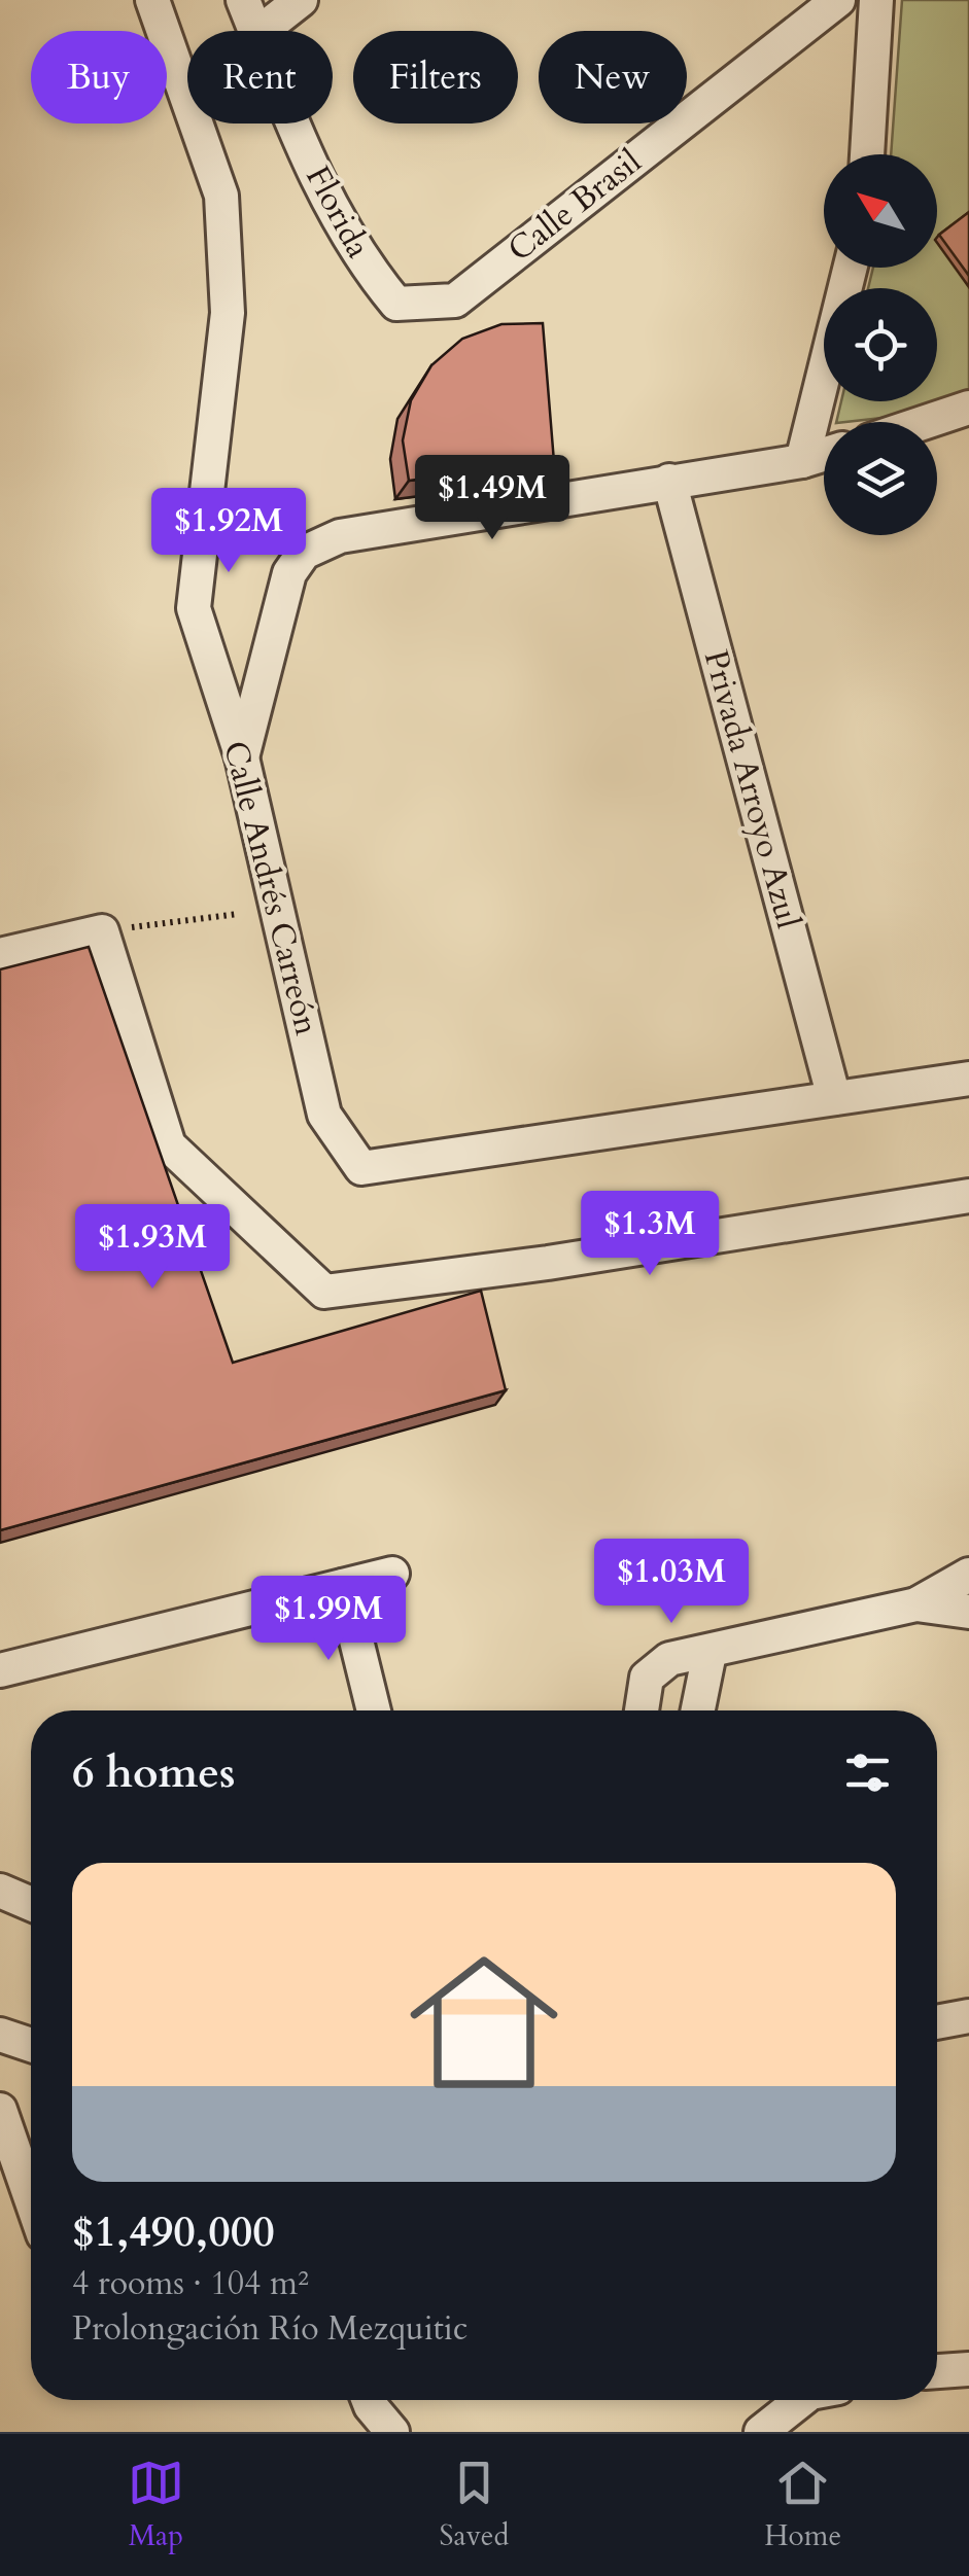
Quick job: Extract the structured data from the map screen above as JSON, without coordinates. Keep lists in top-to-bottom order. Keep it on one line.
{"streets":{"street":["Calle Brasil","Florida","Privada Arroyo Azul","Calle Andrés Carreón"]},"crossings":[["Calle Brasil","Florida"],["Privada Arroyo Azul","Calle Andrés Carreón"]],"north":"top left","page":{"chip":["Buy","Rent","Filters","New"],"price":["$1.49M","$1.92M","$1.3M","$1.93M","$1.03M","$1.99M"],"heading":"6 homes","list":[{"name":"$1,490,000","note":"4 rooms · 104 m² · Prolongación Río Mezquitic"}],"tabs":["Map","Saved","Home"]}}
